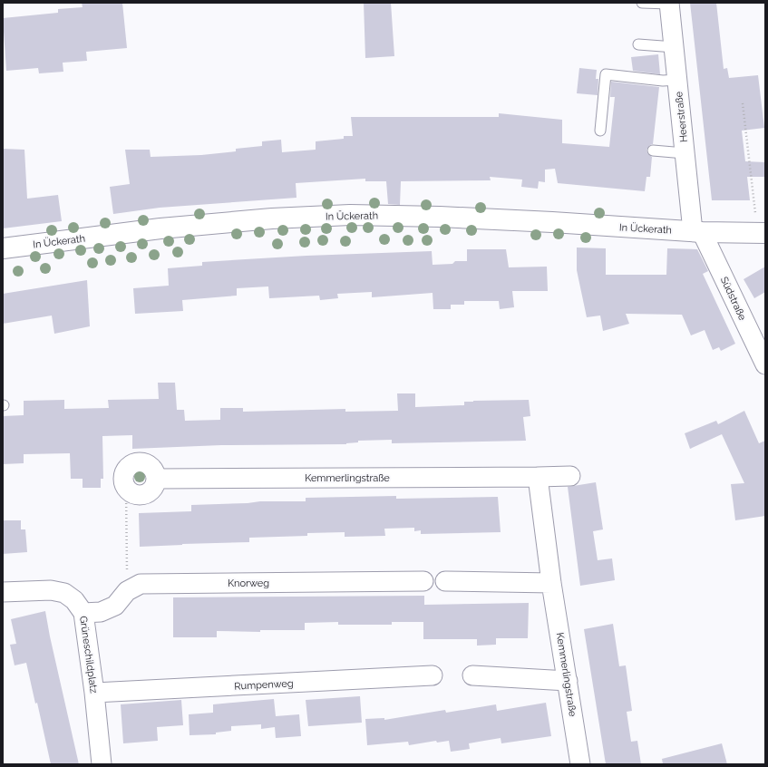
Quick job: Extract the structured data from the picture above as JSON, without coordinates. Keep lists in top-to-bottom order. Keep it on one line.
{"streets":{"main road":["In Ückerath"],"street":["Heerstraße","Südstraße","Kemmerlingstraße","Knorweg","Grüneschildplatz","Rumpenweg"]},"crossings":[["Heerstraße","In Ückerath"],["Heerstraße","Südstraße"],["In Ückerath","Südstraße"],["Knorweg","Grüneschildplatz"],["Grüneschildplatz","Rumpenweg"]]}
